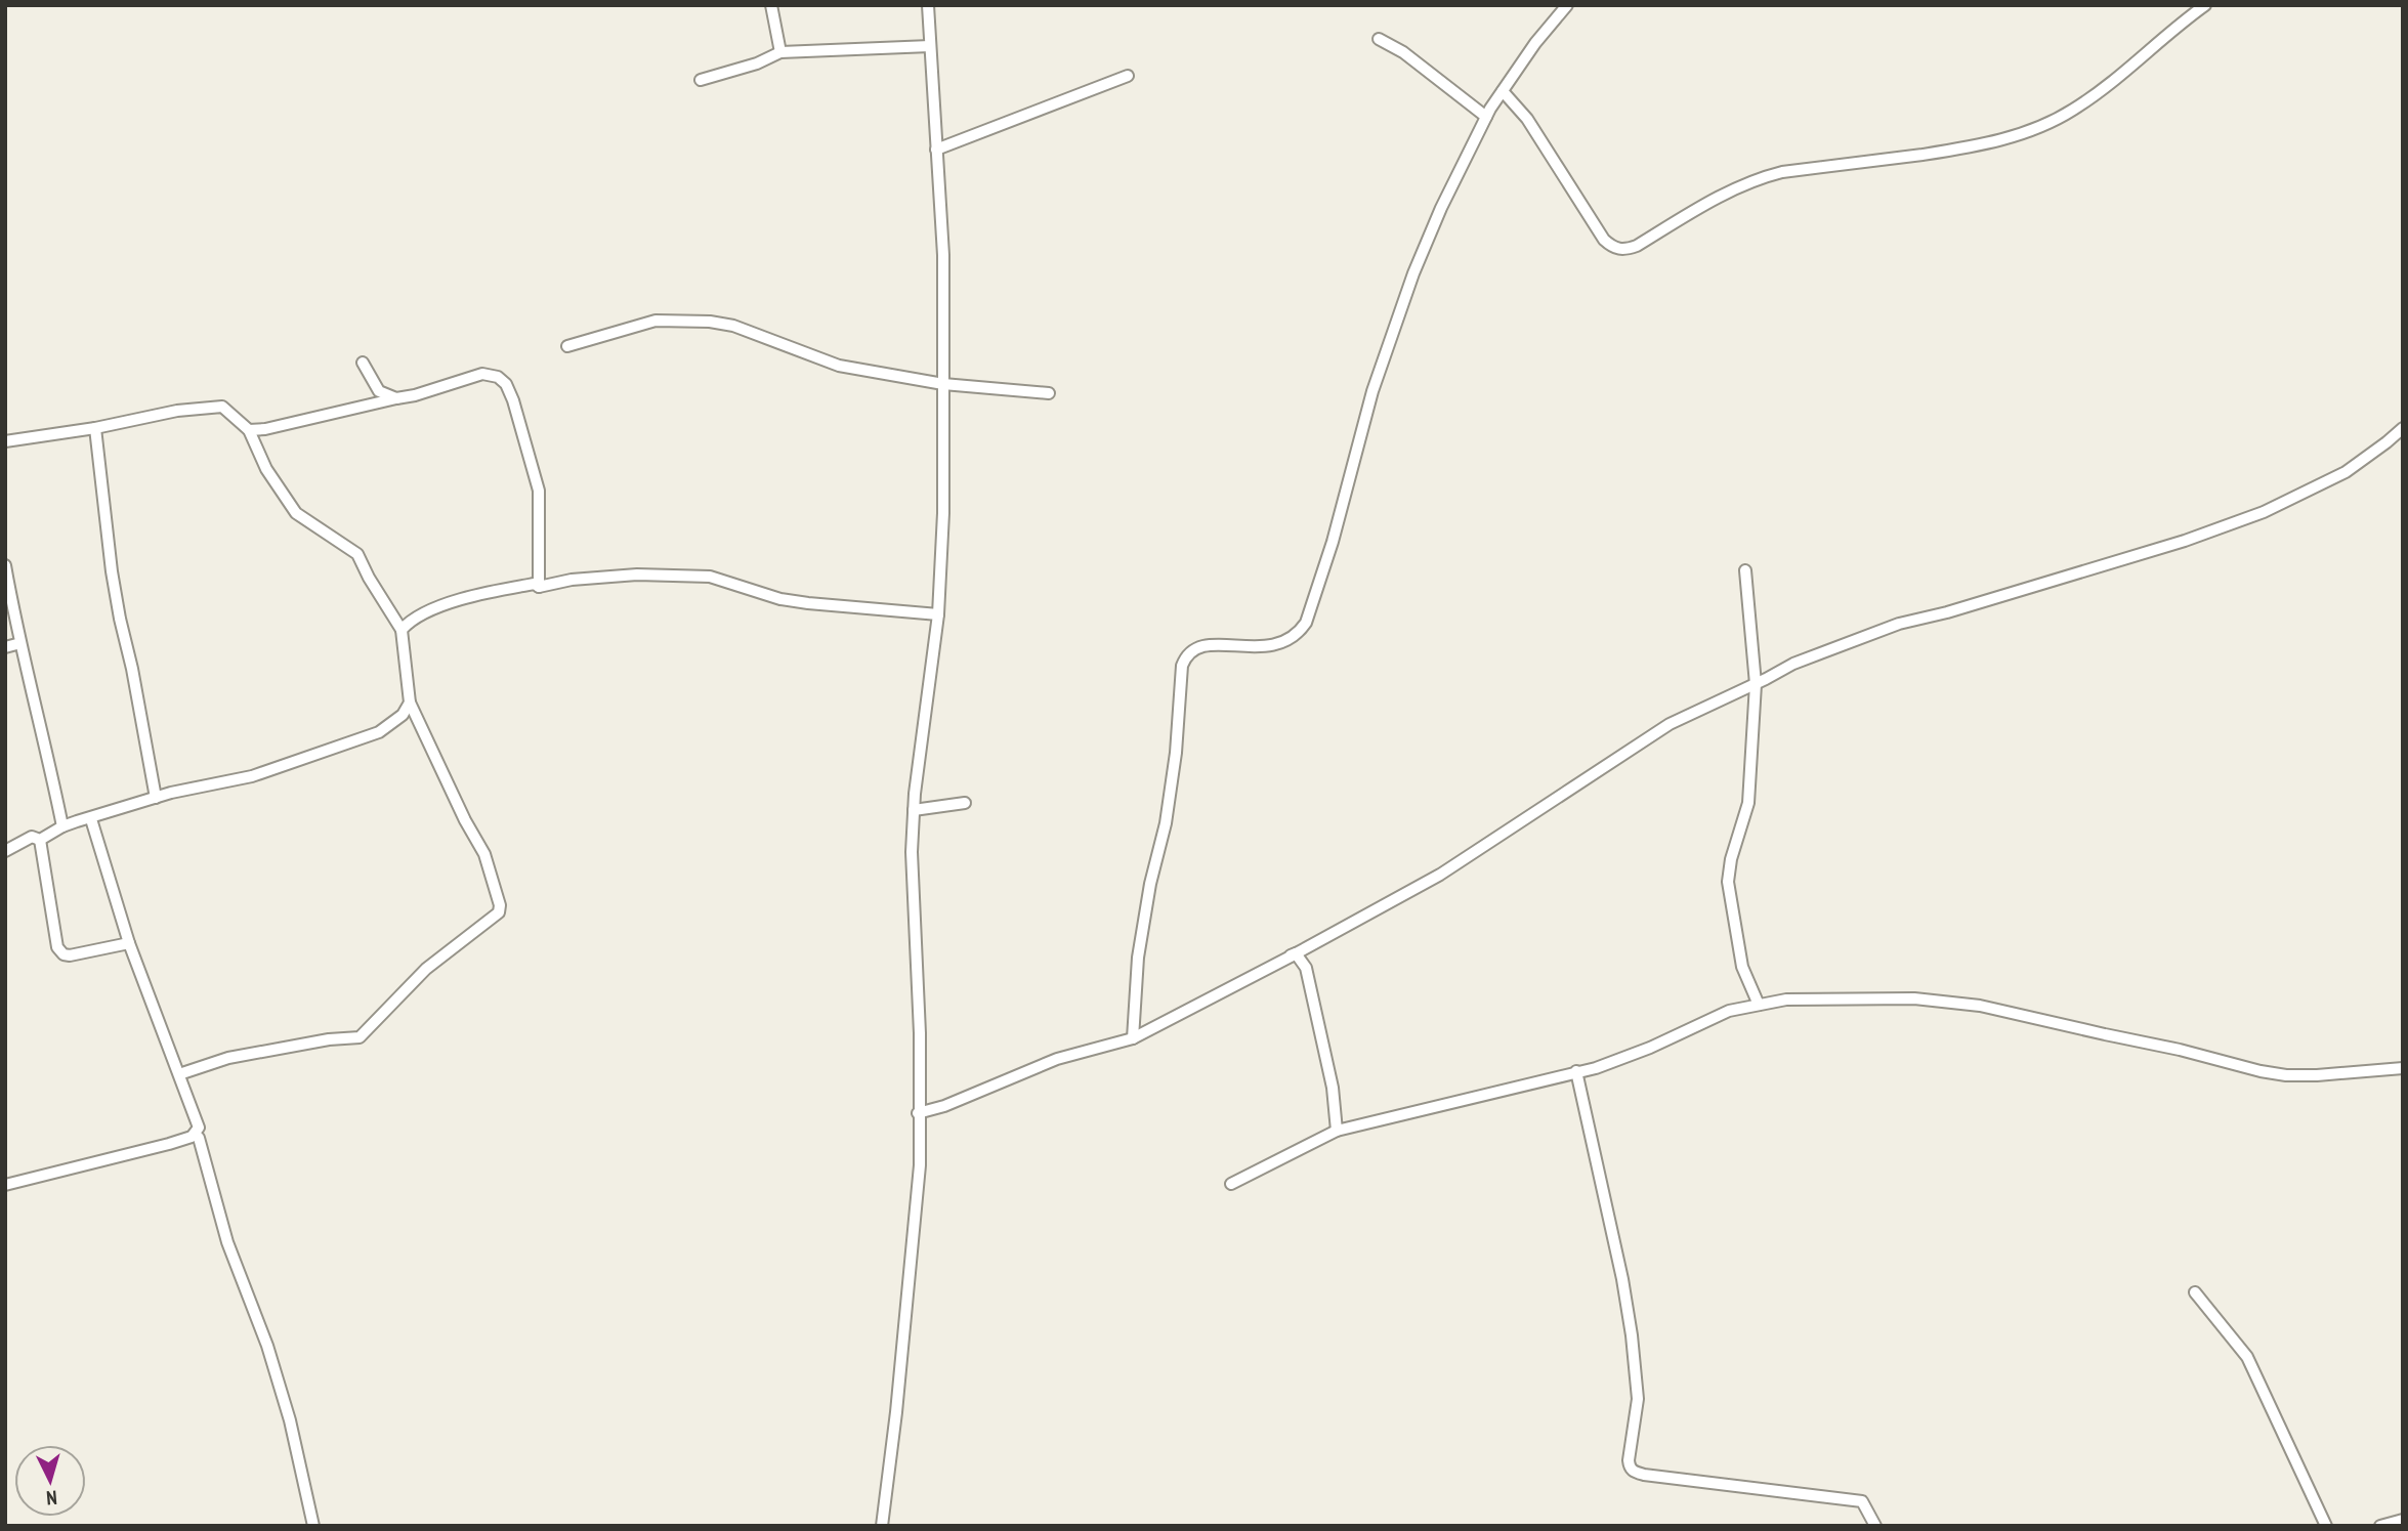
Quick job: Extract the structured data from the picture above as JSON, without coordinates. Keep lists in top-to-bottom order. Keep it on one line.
{"north":"bottom"}
